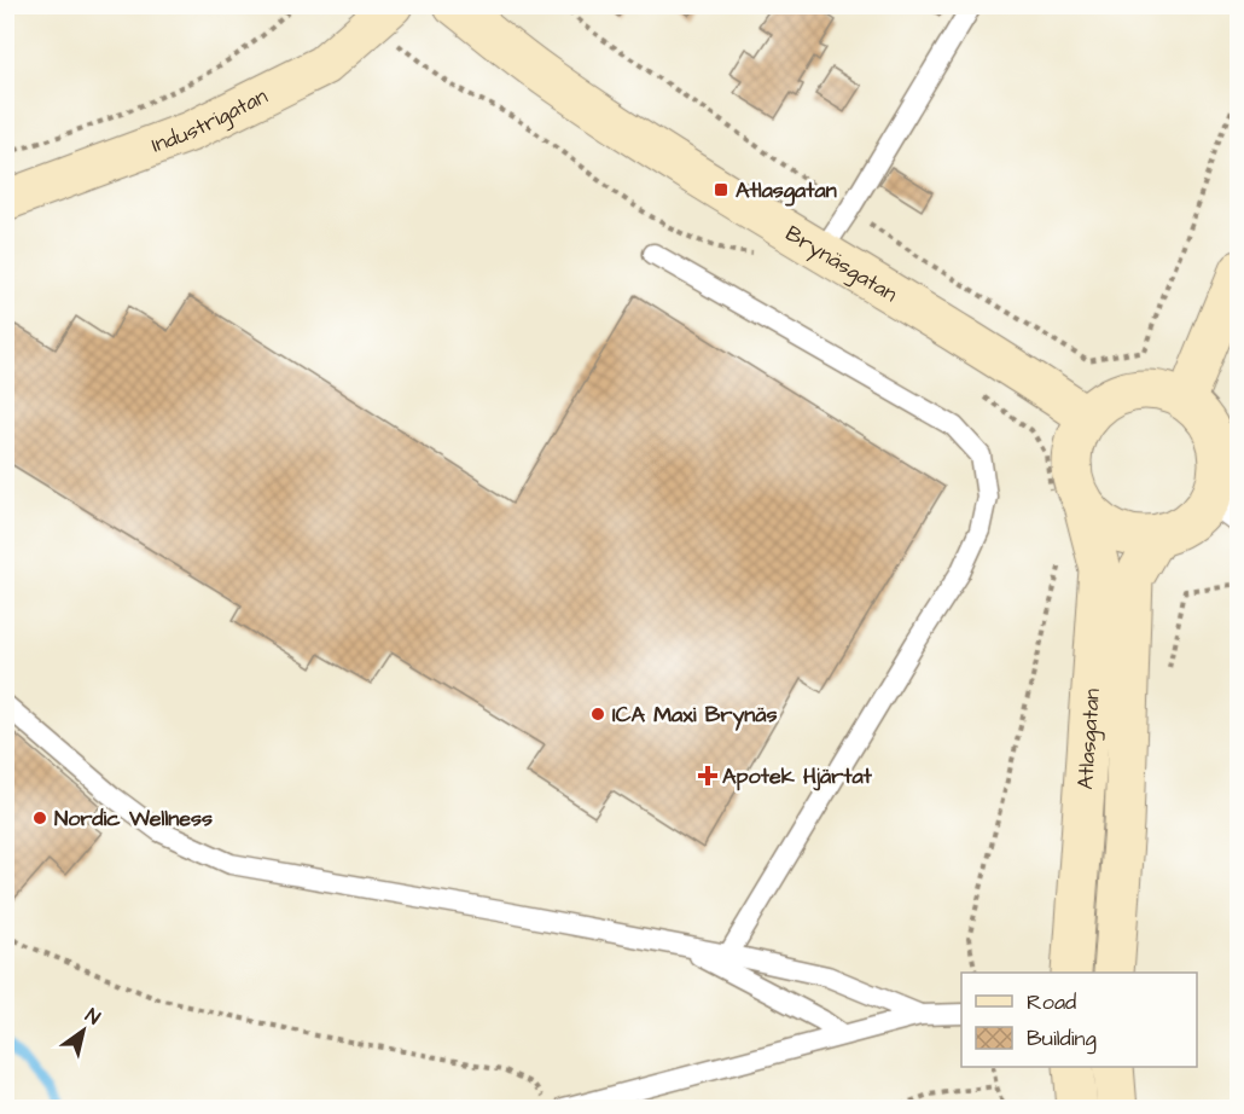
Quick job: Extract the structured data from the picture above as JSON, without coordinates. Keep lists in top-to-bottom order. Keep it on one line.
{"streets":{"street":["Industrigatan","Brynäsgatan","Atlasgatan"]},"crossings":[["Brynäsgatan","Atlasgatan"]],"places":{"transit":["Atlasgatan"],"other":["ICA Maxi Brynäs","Nordic Wellness"],"health":["Apotek Hjärtat"]},"legend":["Road","Building"],"north":"top right"}
